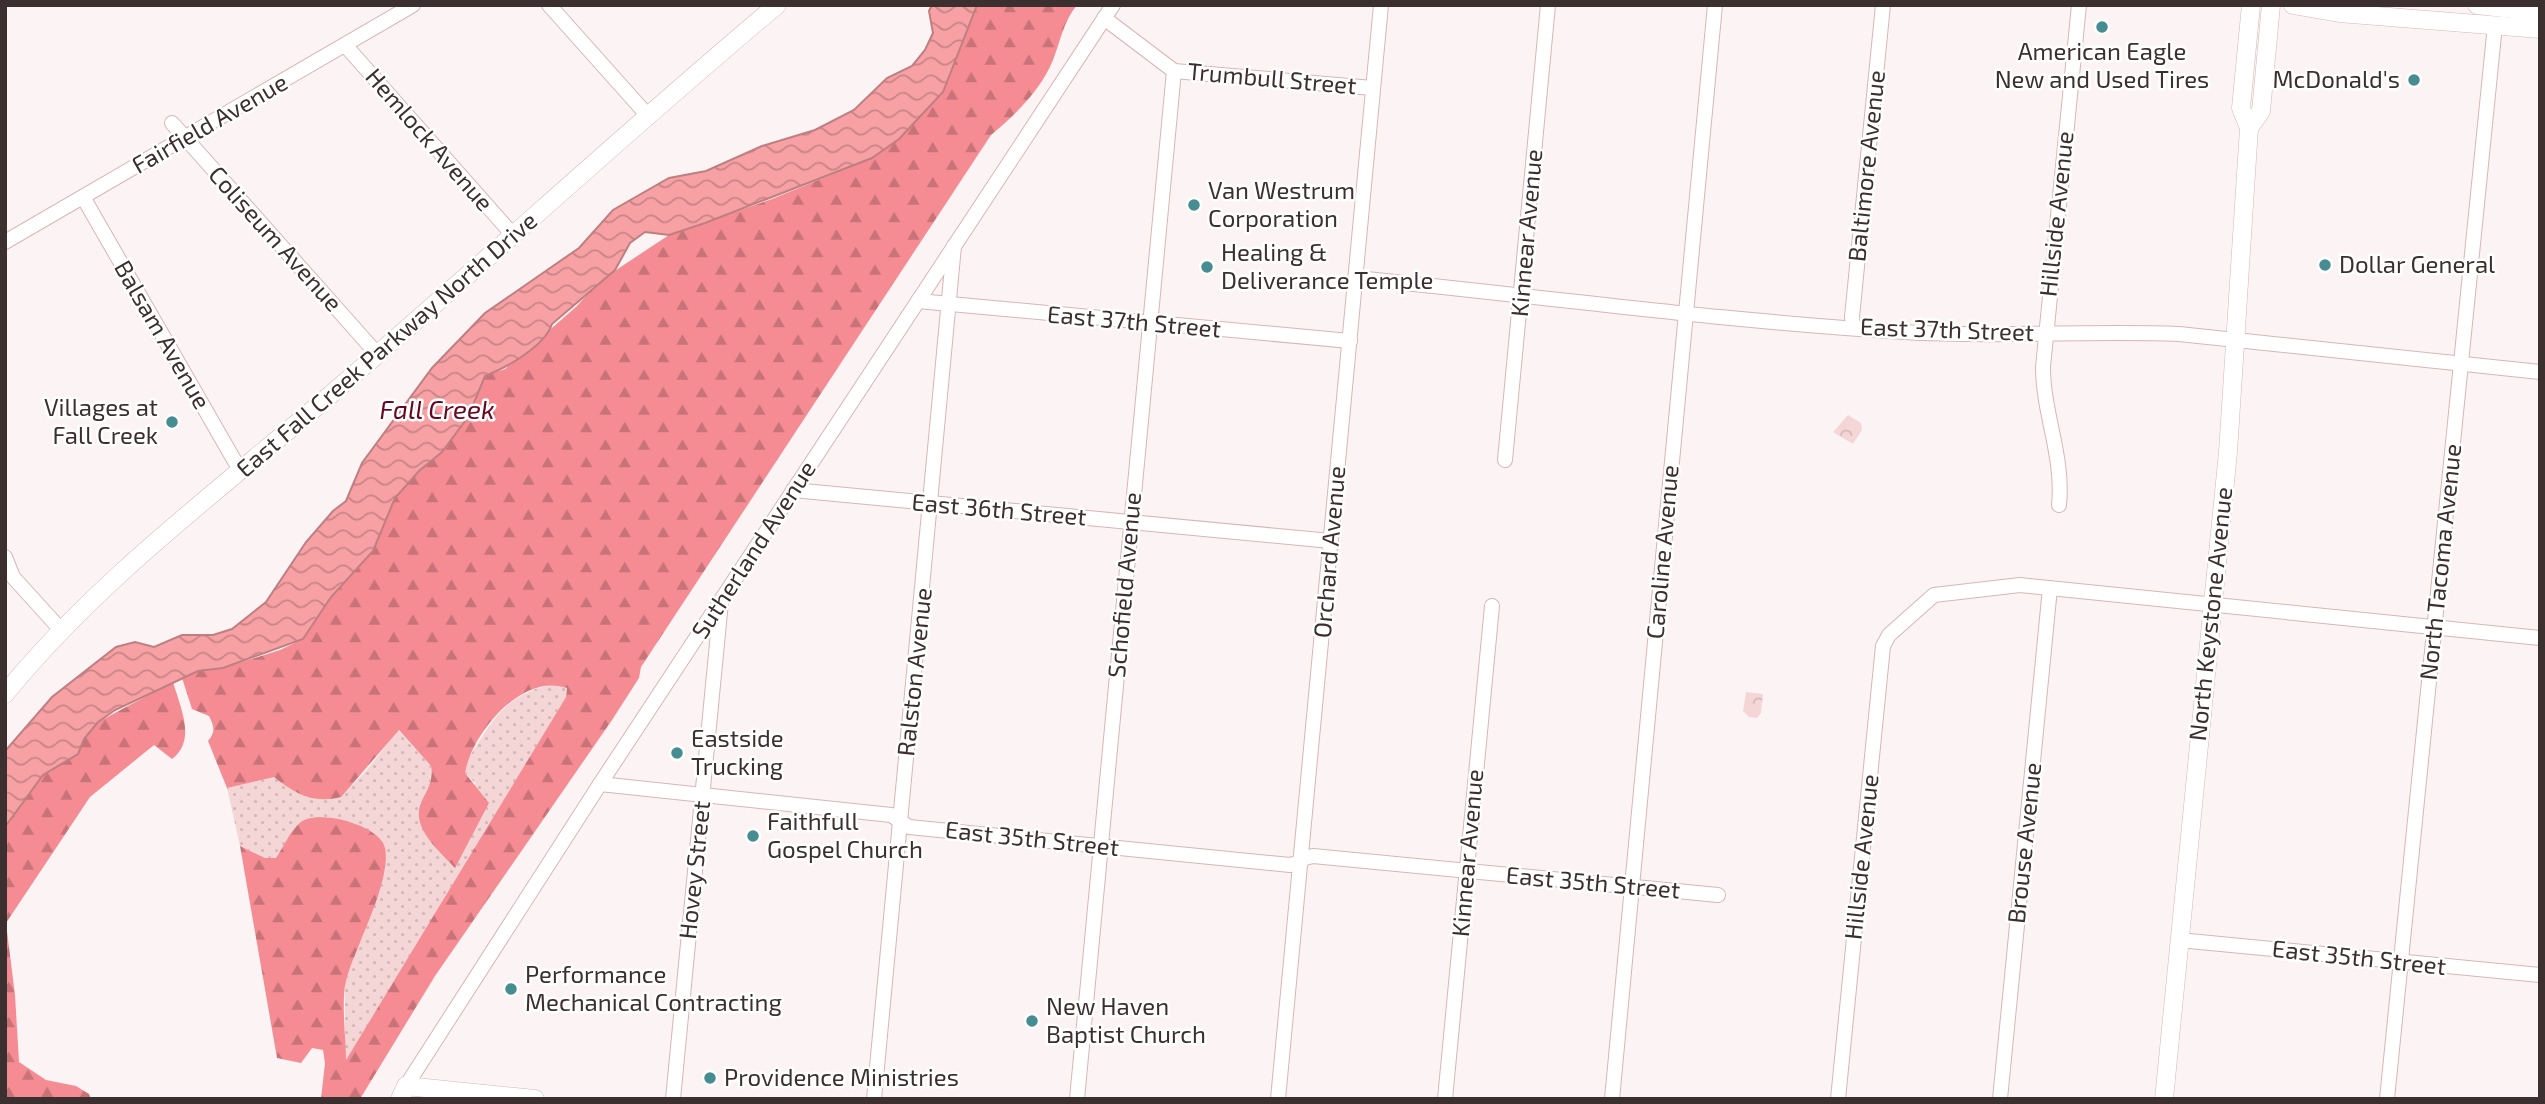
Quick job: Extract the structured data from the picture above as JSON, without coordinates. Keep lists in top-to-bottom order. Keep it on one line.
{"streets":{"main road":["East Fall Creek Parkway North Drive","North Keystone Avenue"],"street":["Trumbull Street","Fairfield Avenue","Hemlock Avenue","Baltimore Avenue","Hillside Avenue","Kinnear Avenue","Coliseum Avenue","East 37th Street","Balsam Avenue","East 36th Street","Sutherland Avenue","Orchard Avenue","Caroline Avenue","North Tacoma Avenue","Schofield Avenue","Ralston Avenue","East 35th Street","Brouse Avenue","Hovey Street"]},"crossings":[["Trumbull Street","Sutherland Avenue"],["Trumbull Street","Orchard Avenue"],["Trumbull Street","Schofield Avenue"],["Fairfield Avenue","Hemlock Avenue"],["Fairfield Avenue","Coliseum Avenue"],["Fairfield Avenue","Balsam Avenue"],["Hemlock Avenue","East Fall Creek Parkway North Drive"],["Baltimore Avenue","East 37th Street"],["Hillside Avenue","East 37th Street"],["Hillside Avenue","Brouse Avenue"],["Kinnear Avenue","East 37th Street"],["Kinnear Avenue","East 35th Street"],["Coliseum Avenue","East Fall Creek Parkway North Drive"],["East 37th Street","Sutherland Avenue"],["East 37th Street","Orchard Avenue"],["East 37th Street","Caroline Avenue"],["East 37th Street","North Tacoma Avenue"],["East 37th Street","Schofield Avenue"],["East 37th Street","North Keystone Avenue"],["East 37th Street","Ralston Avenue"],["Balsam Avenue","East Fall Creek Parkway North Drive"],["East 36th Street","Sutherland Avenue"],["East 36th Street","Orchard Avenue"],["East 36th Street","Schofield Avenue"],["East 36th Street","Ralston Avenue"],["Sutherland Avenue","Ralston Avenue"],["Sutherland Avenue","East 35th Street"],["Sutherland Avenue","Hovey Street"],["Orchard Avenue","East 35th Street"],["Caroline Avenue","East 35th Street"],["North Tacoma Avenue","East 35th Street"],["Schofield Avenue","East 35th Street"],["North Keystone Avenue","East 35th Street"],["Ralston Avenue","East 35th Street"],["East 35th Street","Hovey Street"]],"water":["Fall Creek"],"places":["American Eagle New and Used Tires","McDonald's","Van Westrum Corporation","Dollar General","Healing & Deliverance Temple","Villages at Fall Creek","Eastside Trucking","Faithfull Gospel Church","Performance Mechanical Contracting","New Haven Baptist Church","Providence Ministries"]}
